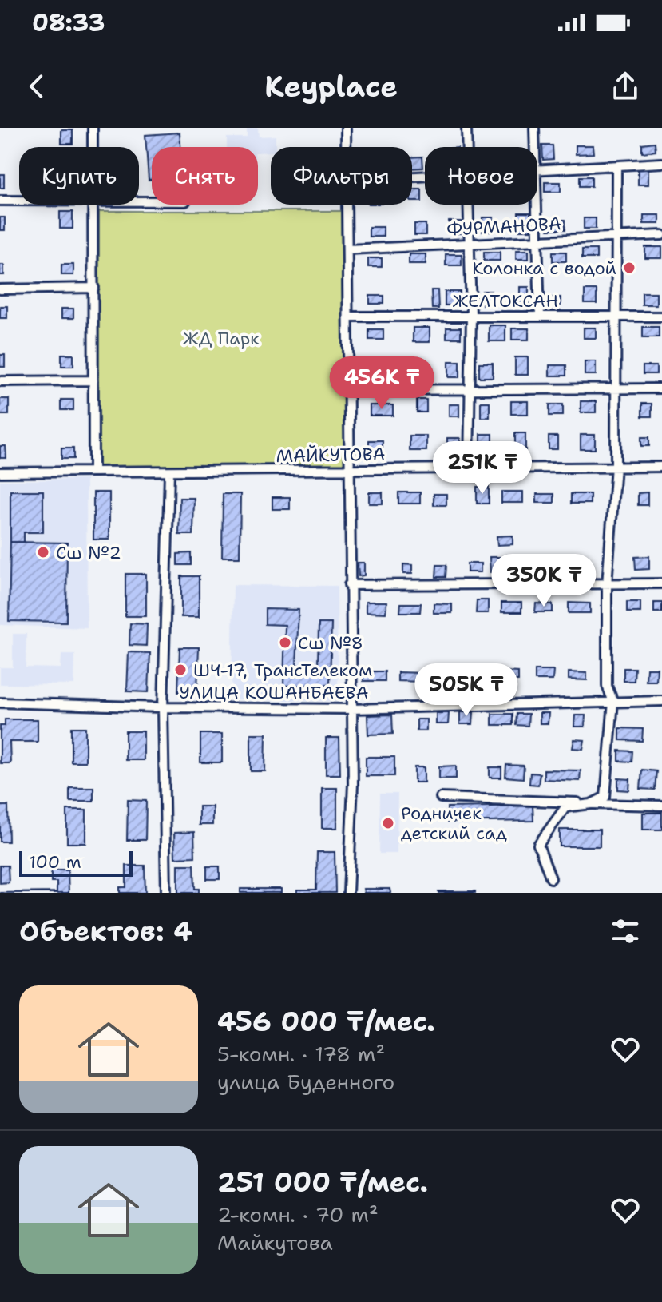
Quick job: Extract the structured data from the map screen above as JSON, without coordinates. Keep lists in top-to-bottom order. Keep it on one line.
{"streets":{"street":["ФУРМАНОВА","ЖЕЛТОКСАН","МАЙКУТОВА","УЛИЦА КОШАНБАЕВА"]},"parks":["ЖД Парк"],"places":["Колонка с водой","Сш №2","Сш №8","ШЧ-17, ТрансТелеком","Родничек детский сад"],"scale_bar":"100 m","page":{"status":"08:33","header":"Keyplace","chip":["Купить","Снять","Фильтры","Новое"],"price":["456K ₸","251K ₸","350K ₸","505K ₸"],"scale":"100 m","heading":"Объектов: 4","list":[{"name":"456 000 ₸/мес.","note":"5-комн. · 178 m² · улица Буденного"},{"name":"251 000 ₸/мес.","note":"2-комн. · 70 m² · Майкутова"}]}}
